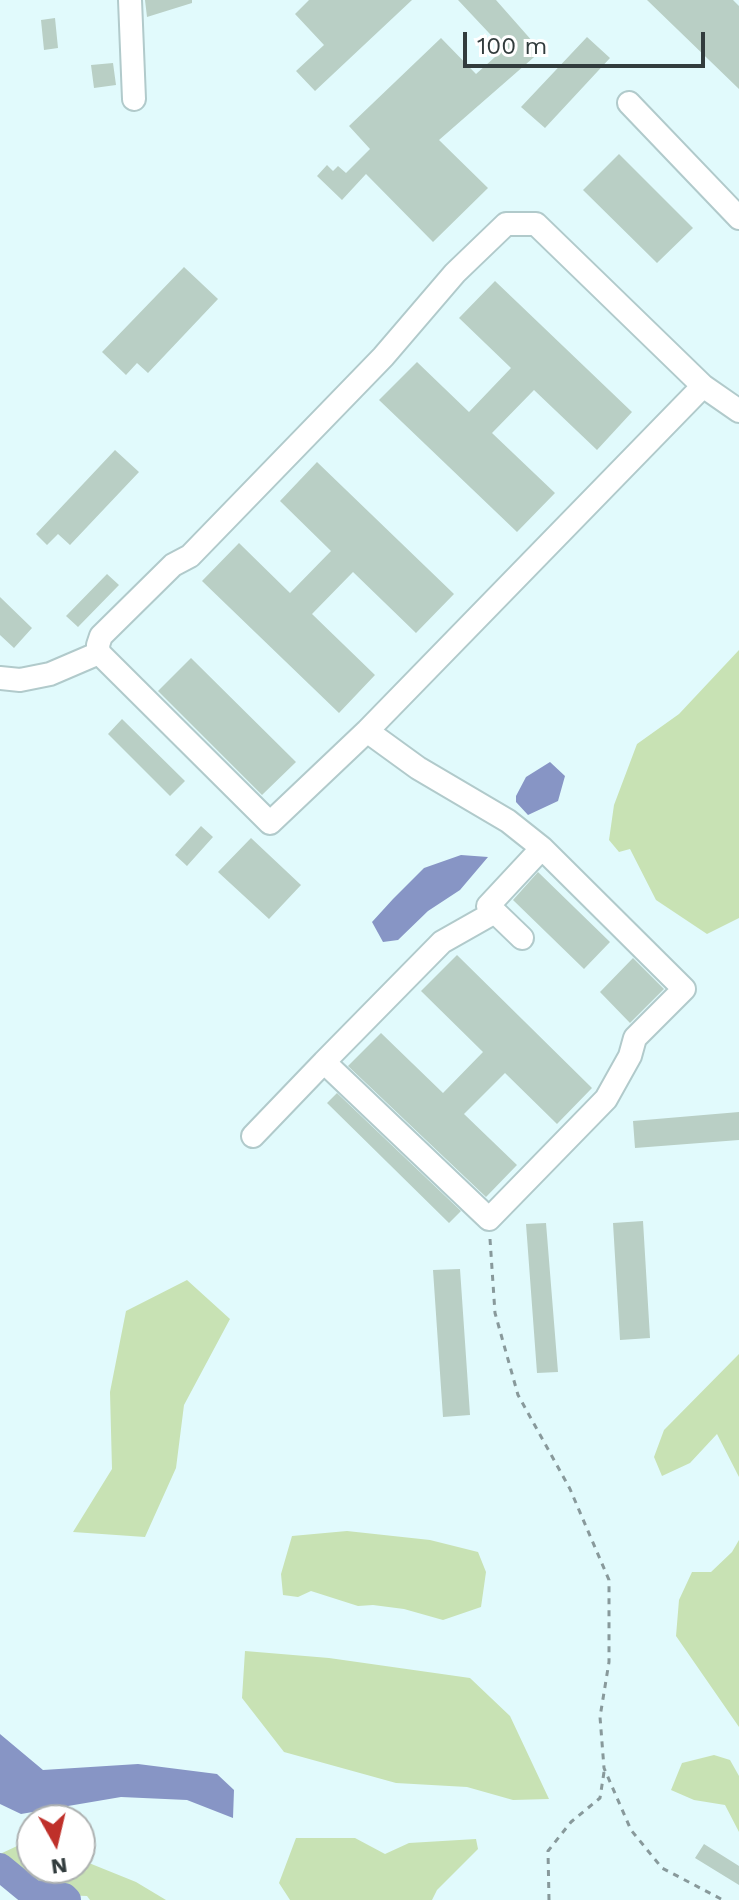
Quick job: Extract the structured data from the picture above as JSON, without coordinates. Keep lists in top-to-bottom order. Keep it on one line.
{"scale_bar":"100 m","north":"bottom"}
